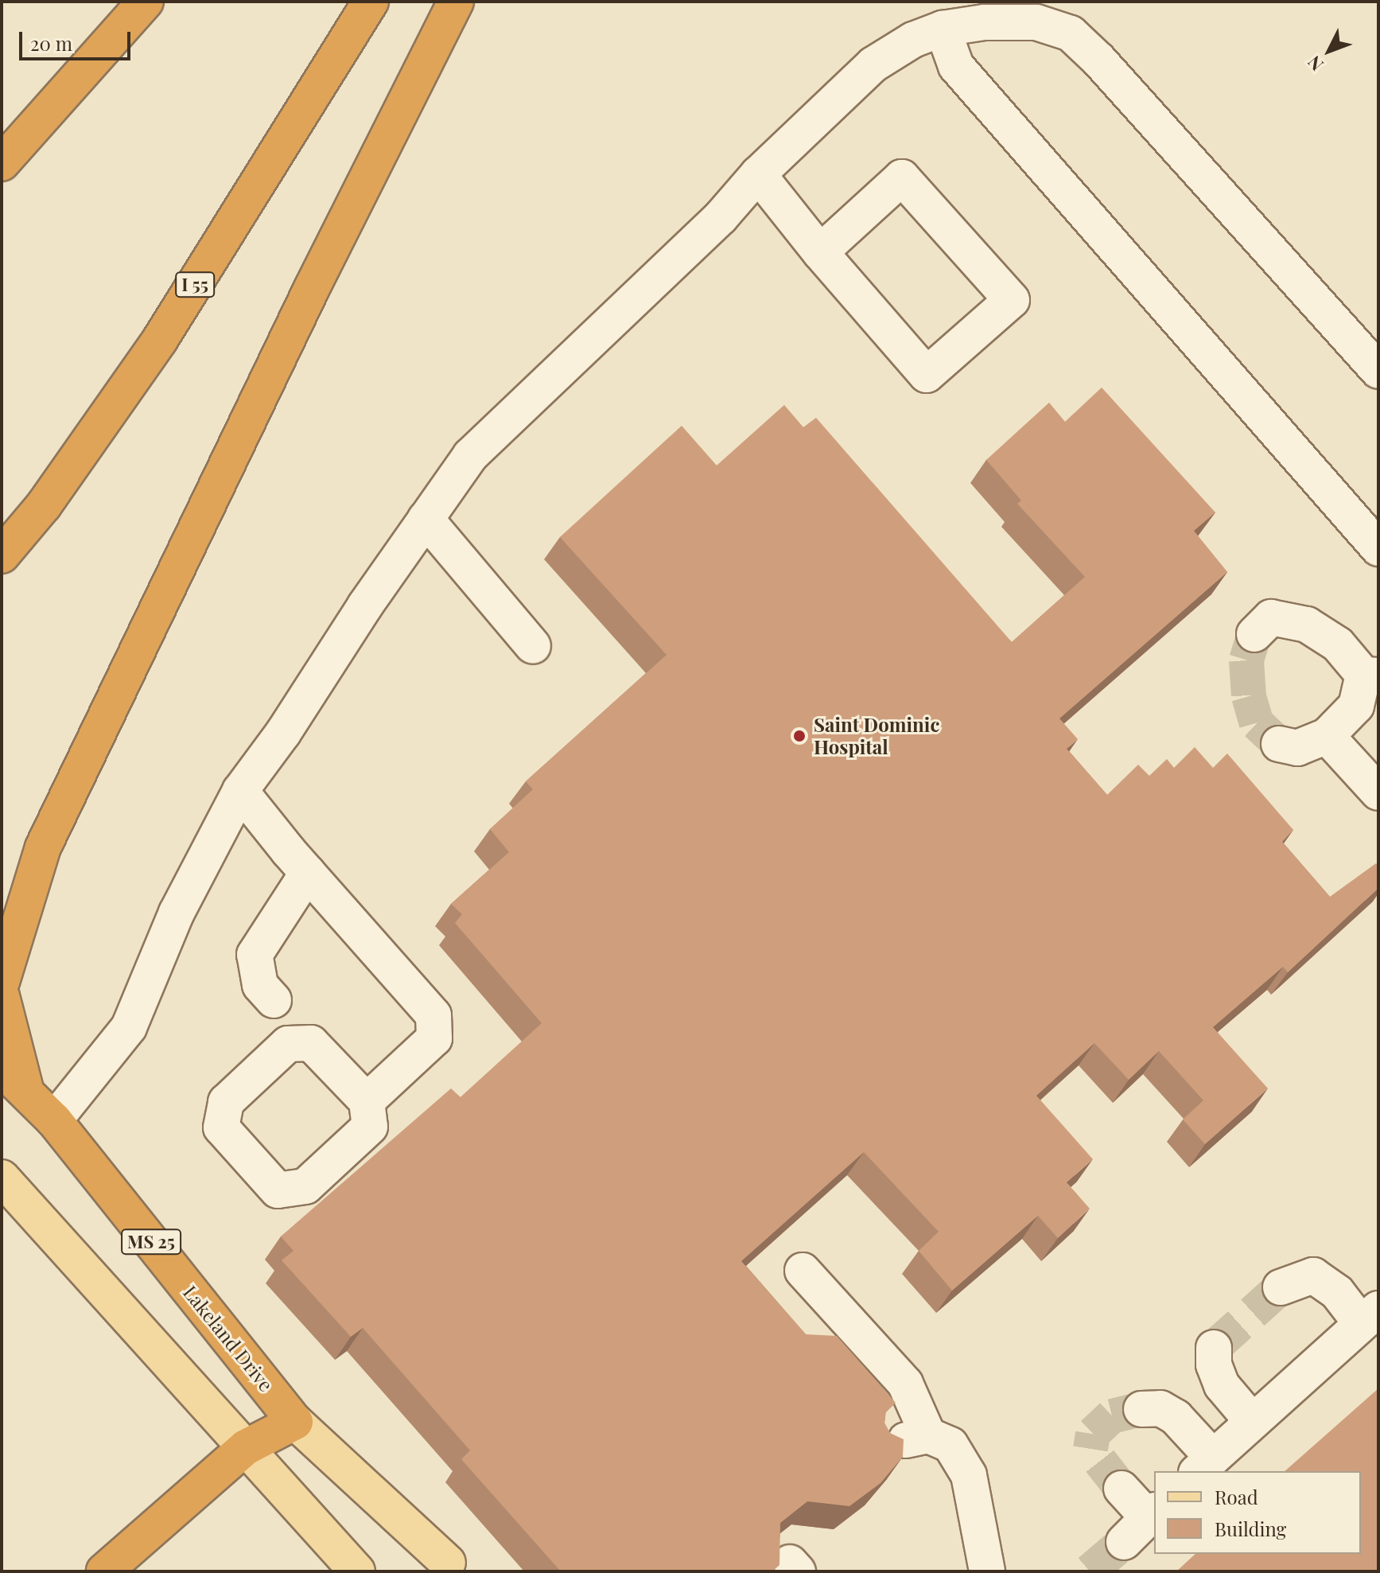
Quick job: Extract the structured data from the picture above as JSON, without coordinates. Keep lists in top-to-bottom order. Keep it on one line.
{"streets":{"highway":["I 55","MS 25","Lakeland Drive"]},"places":["Saint Dominic Hospital"],"legend":["Road","Building"],"scale_bar":"20 m","north":"bottom left"}
